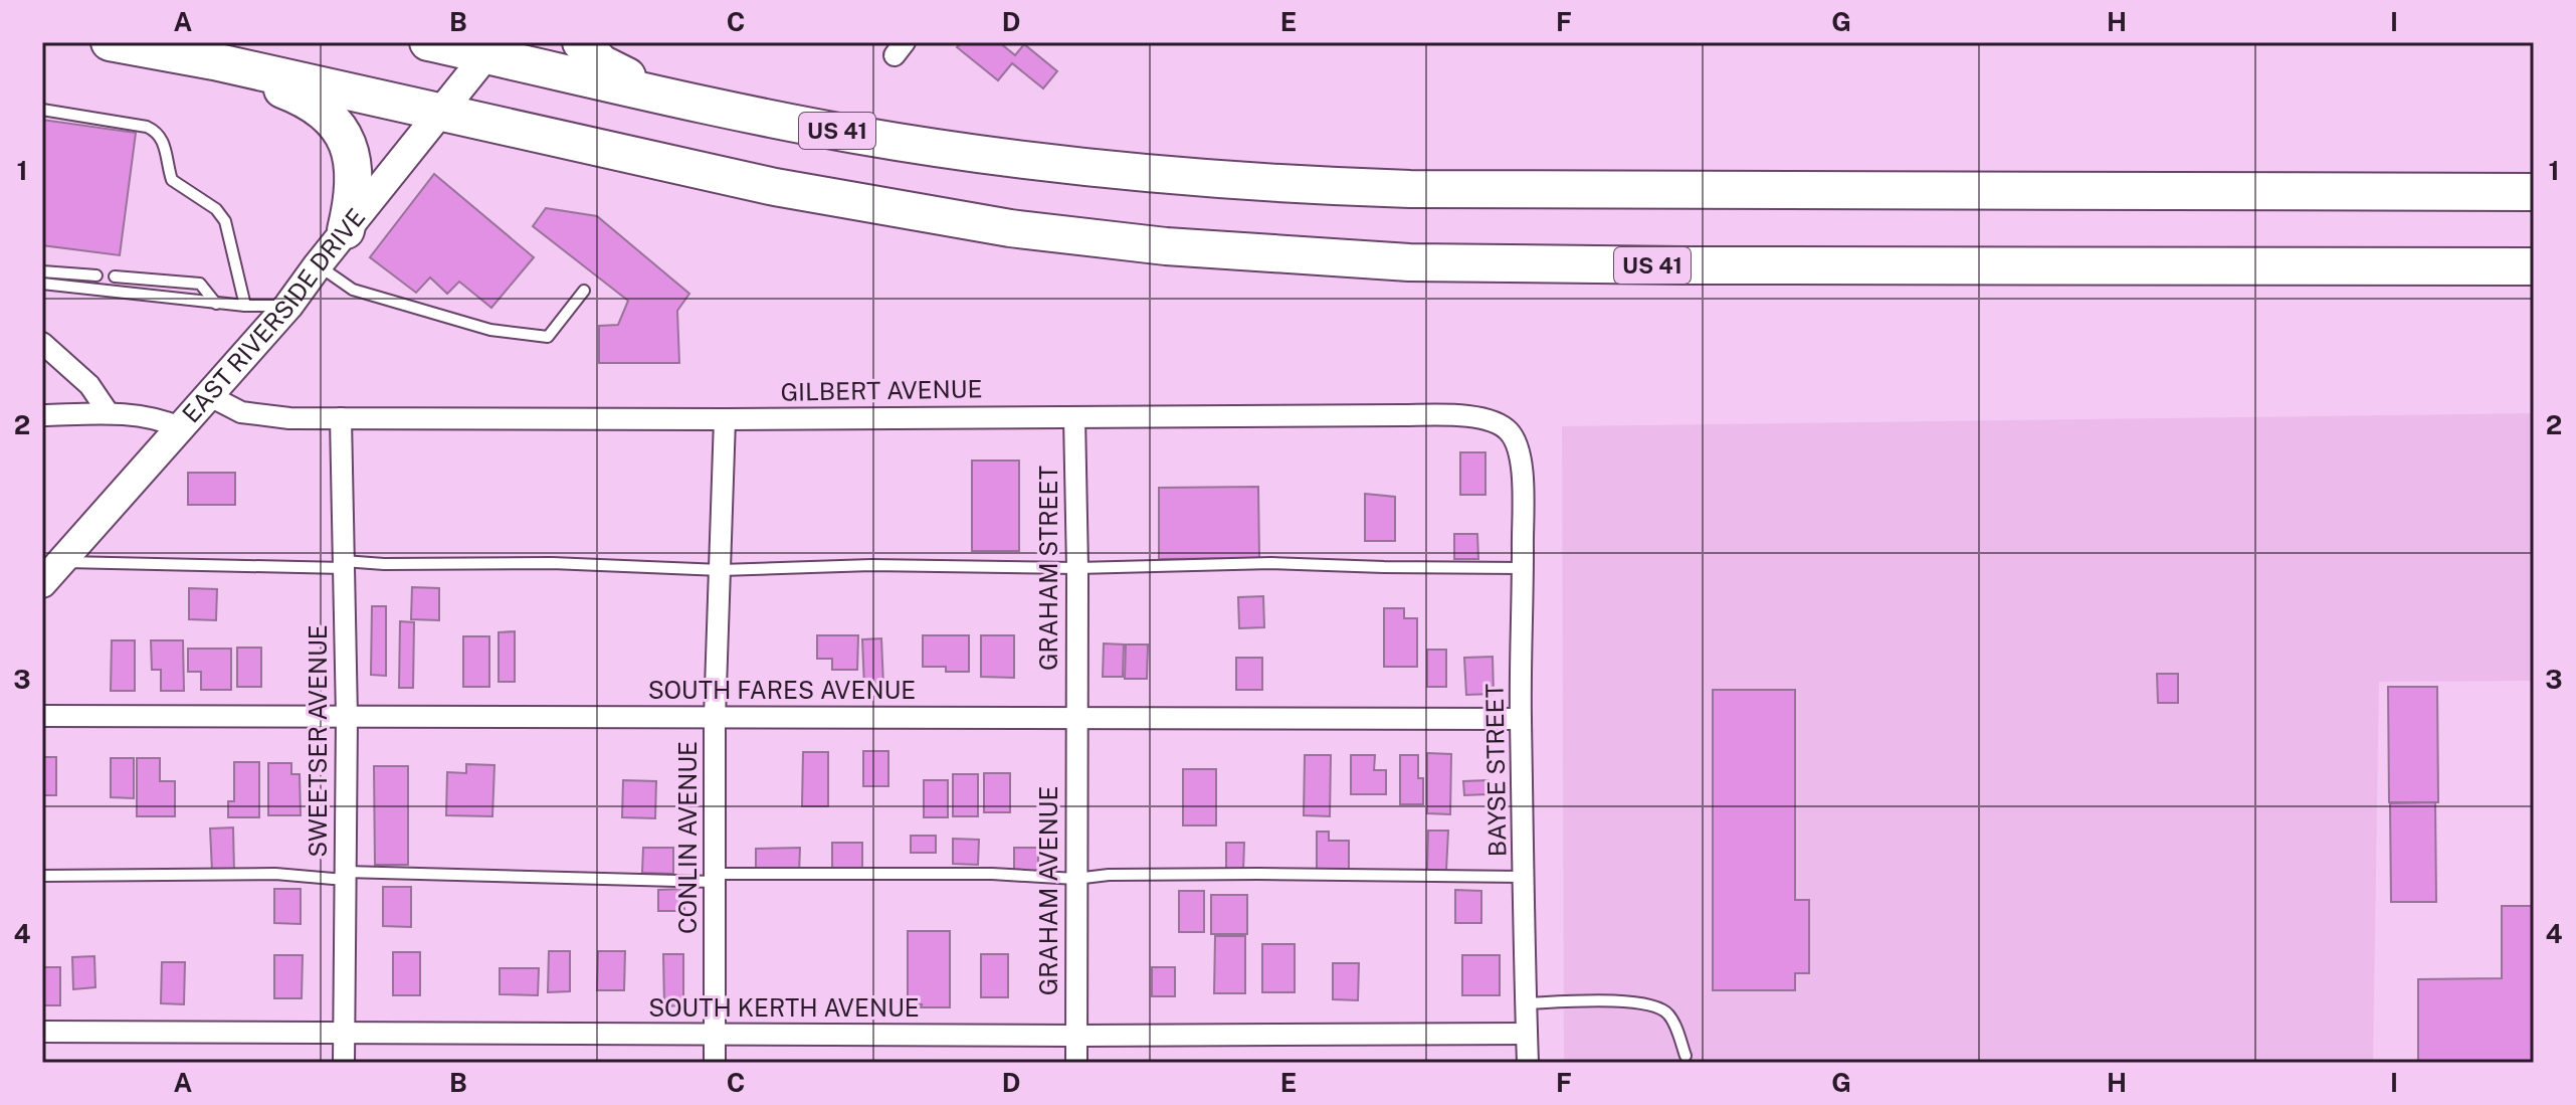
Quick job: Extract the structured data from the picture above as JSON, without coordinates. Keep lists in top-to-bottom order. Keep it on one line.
{"streets":{"highway":["US 41"],"street":["EAST RIVERSIDE DRIVE","GILBERT AVENUE","GRAHAM STREET","SOUTH FARES AVENUE","SWEETSER AVENUE","BAYSE STREET","CONLIN AVENUE","GRAHAM AVENUE","SOUTH KERTH AVENUE"]},"crossings":[["US 41","EAST RIVERSIDE DRIVE"],["EAST RIVERSIDE DRIVE","GILBERT AVENUE"],["GILBERT AVENUE","GRAHAM STREET"],["GILBERT AVENUE","SWEETSER AVENUE"],["GILBERT AVENUE","BAYSE STREET"],["GILBERT AVENUE","CONLIN AVENUE"],["GRAHAM STREET","SOUTH FARES AVENUE"],["GRAHAM STREET","GRAHAM AVENUE"],["SOUTH FARES AVENUE","SWEETSER AVENUE"],["SOUTH FARES AVENUE","BAYSE STREET"],["SOUTH FARES AVENUE","CONLIN AVENUE"],["SOUTH FARES AVENUE","GRAHAM AVENUE"],["SWEETSER AVENUE","SOUTH KERTH AVENUE"],["BAYSE STREET","SOUTH KERTH AVENUE"],["CONLIN AVENUE","SOUTH KERTH AVENUE"],["GRAHAM AVENUE","SOUTH KERTH AVENUE"]],"grid":{"columns":["A","B","C","D","E","F","G","H","I"],"rows":["1","2","3","4"]}}
